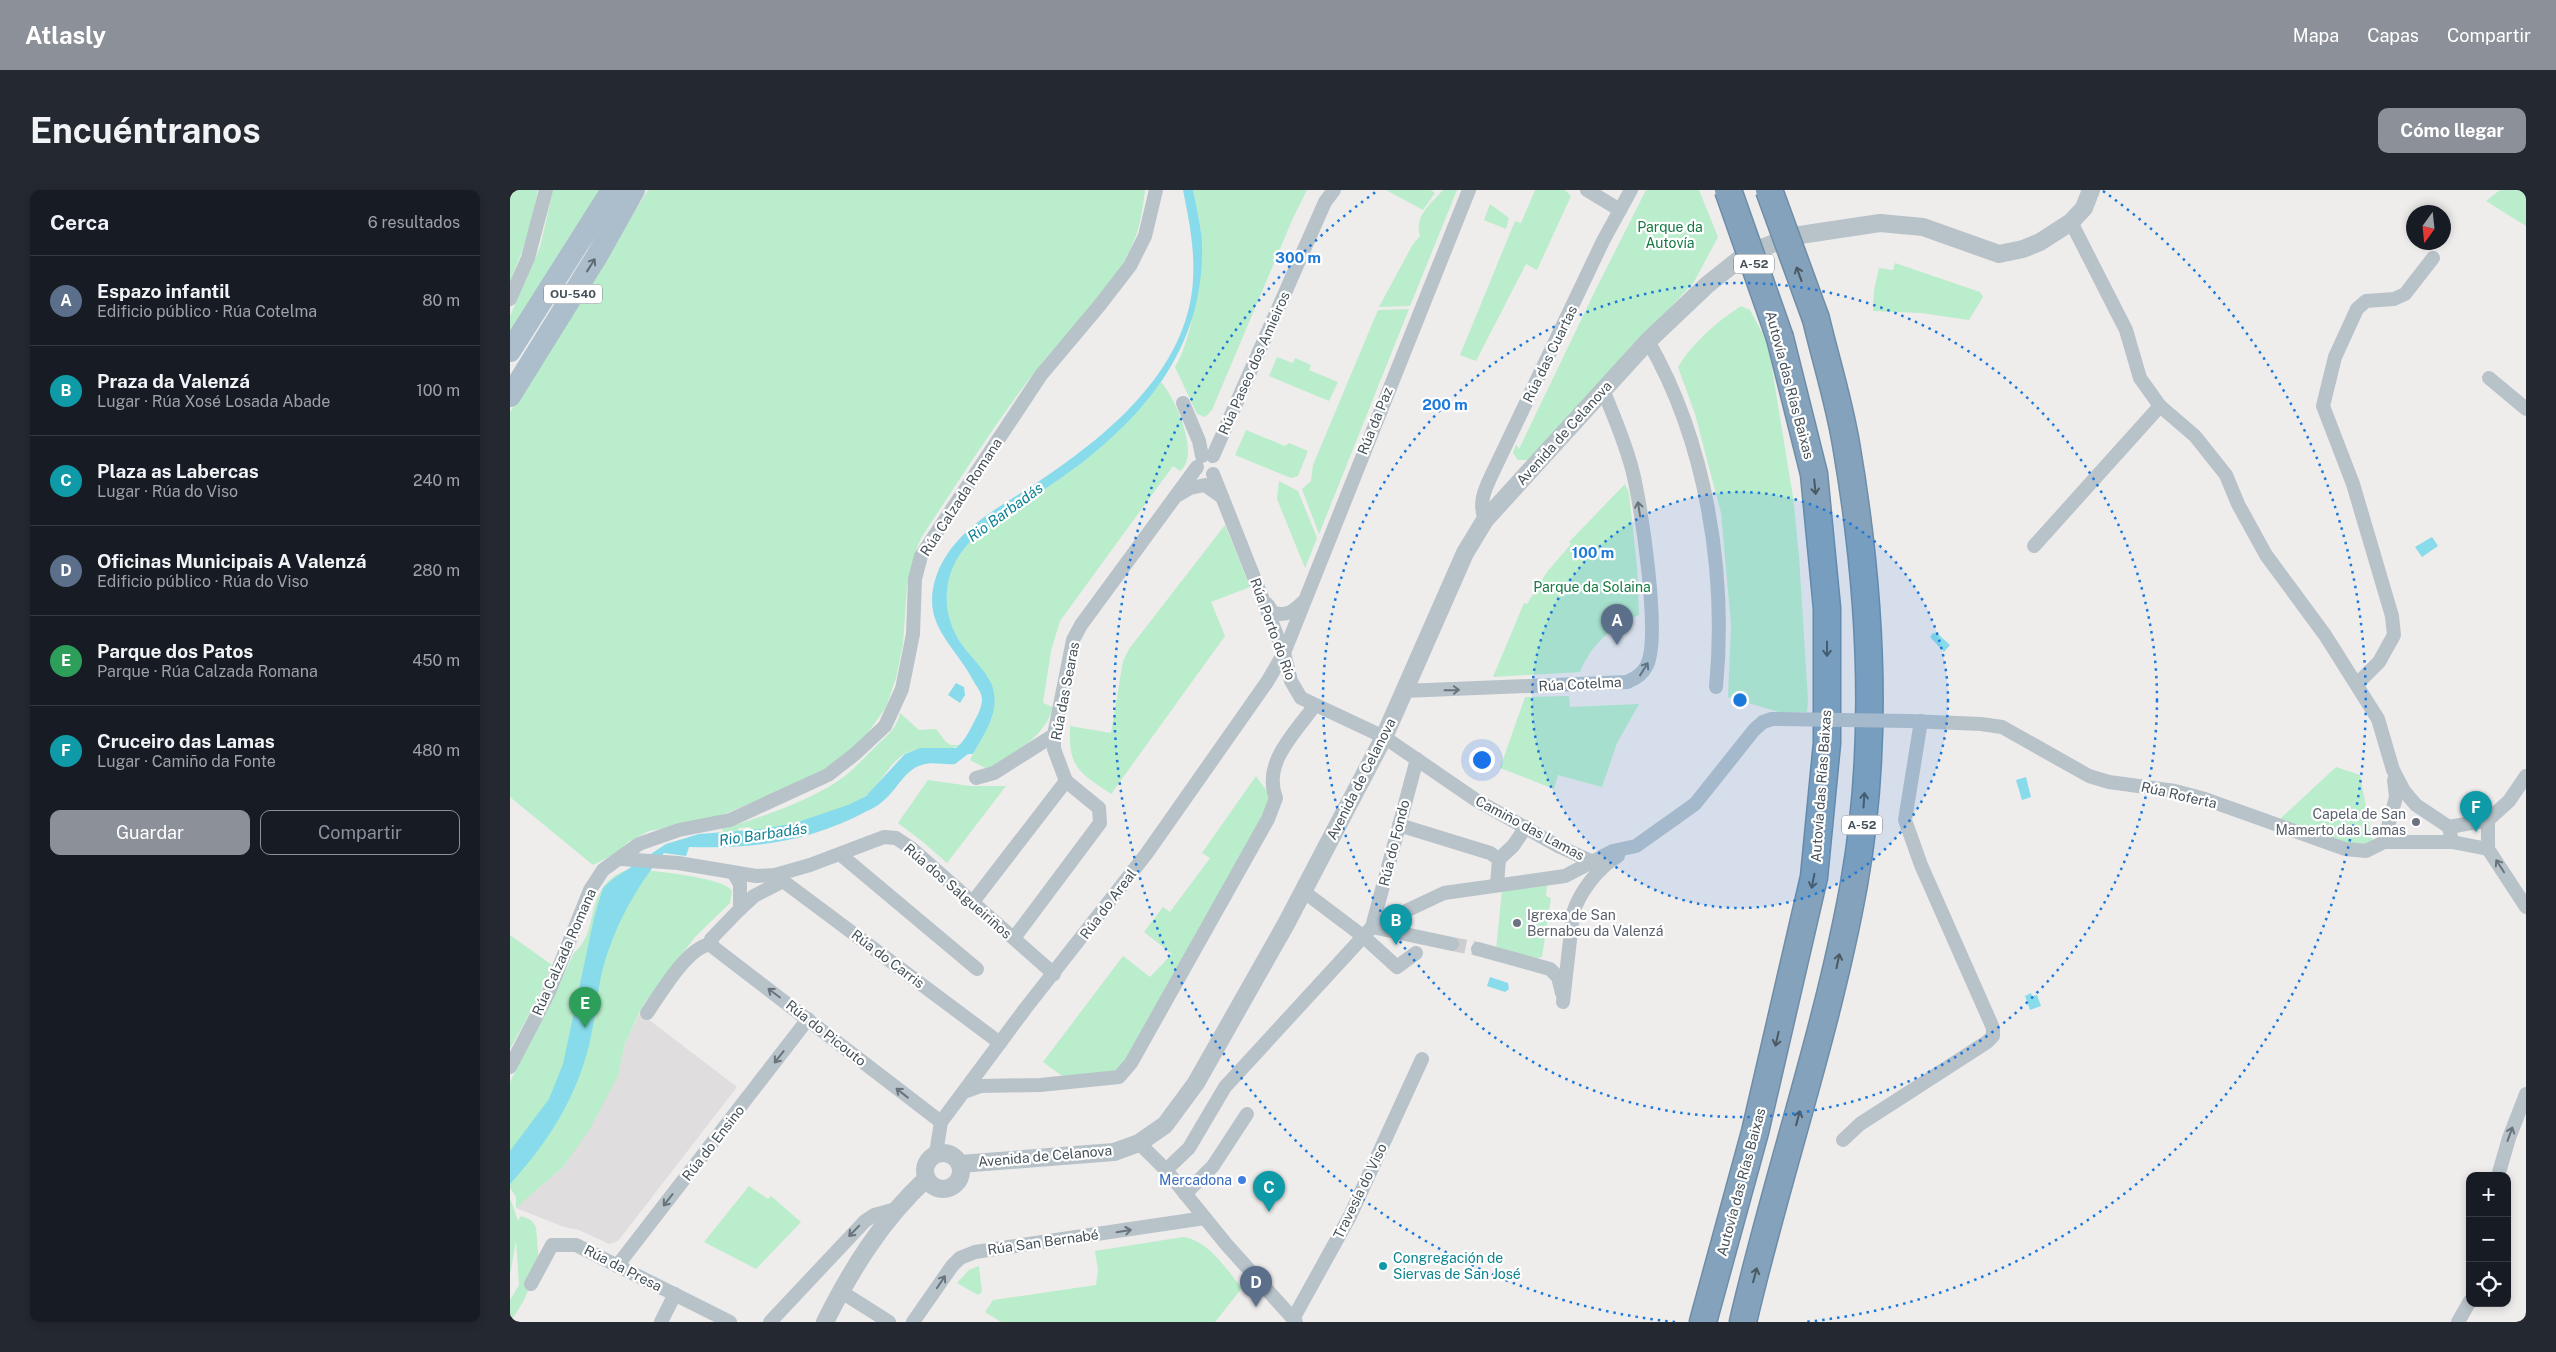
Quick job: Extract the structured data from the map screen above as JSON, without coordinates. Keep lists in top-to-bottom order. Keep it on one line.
{"streets":{"highway":["A-52","Autovía das Rías Baixas"],"main road":["OU-540"],"street":["Rúa das Cuartas","Rúa Paseo dos Amieiros","Rúa da Paz","Avenida de Celanova","Rúa Calzada Romana","Rúa Porto do Río","Rúa Cotelma","Rúa das Searas","Rúa Roferta","Camiño das Lamas","Rúa do Fondo","Rúa dos Salgueiriños","Rúa do Areal","Rúa do Carris","Rúa do Picouto","Rúa do Ensino","Travesía do Viso","Rúa San Bernabé","Rúa da Presa"]},"crossings":[["Rúa das Cuartas","Avenida de Celanova"],["Rúa Paseo dos Amieiros","Rúa Porto do Río"],["Rúa Paseo dos Amieiros","Rúa das Searas"],["Rúa da Paz","Rúa Porto do Río"],["Rúa da Paz","Rúa do Areal"],["Avenida de Celanova","Rúa Porto do Río"],["Avenida de Celanova","Rúa Cotelma"],["Avenida de Celanova","Camiño das Lamas"],["Avenida de Celanova","Rúa do Areal"],["Rúa Calzada Romana","Rúa dos Salgueiriños"],["Rúa Porto do Río","Rúa das Searas"],["Rúa Porto do Río","Camiño das Lamas"],["Rúa Porto do Río","Rúa do Areal"],["Rúa Roferta","Camiño das Lamas"],["Camiño das Lamas","Rúa do Fondo"],["Rúa dos Salgueiriños","Rúa do Areal"],["Rúa dos Salgueiriños","Rúa do Carris"],["Rúa do Areal","Rúa do Carris"],["Rúa do Areal","Rúa do Picouto"],["Rúa do Picouto","Rúa do Ensino"],["Rúa do Ensino","Rúa da Presa"]],"one_way":["Rúa do Picouto","Rúa do Ensino"],"water":["Rio Barbadás"],"parks":["Parque da Autovía","Parque da Solaina"],"places":["Capela de San Mamerto das Lamas","Igrexa de San Bernabeu da Valenzá","Mercadona","Congregación de Siervas de San José"],"north":"bottom","page":{"header":"Atlasly","nav":["Mapa","Capas","Compartir"],"buttons":["Cómo llegar",["Guardar","Compartir"]],"title":"Encuéntranos","heading":["Cerca","6 resultados"],"list":[{"mark":"A","name":"Espazo infantil","note":"Edificio público · Rúa Cotelma","value":"80 m"},{"mark":"B","name":"Praza da Valenzá","note":"Lugar · Rúa Xosé Losada Abade","value":"100 m"},{"mark":"C","name":"Plaza as Labercas","note":"Lugar · Rúa do Viso","value":"240 m"},{"mark":"D","name":"Oficinas Municipais A Valenzá","note":"Edificio público · Rúa do Viso","value":"280 m"},{"mark":"E","name":"Parque dos Patos","note":"Parque · Rúa Calzada Romana","value":"450 m"},{"mark":"F","name":"Cruceiro das Lamas","note":"Lugar · Camiño da Fonte","value":"480 m"}],"pins":["A","F","B","E","C","D"],"map_buttons":["+","−"]},"rings":["300 m","200 m","100 m"]}
